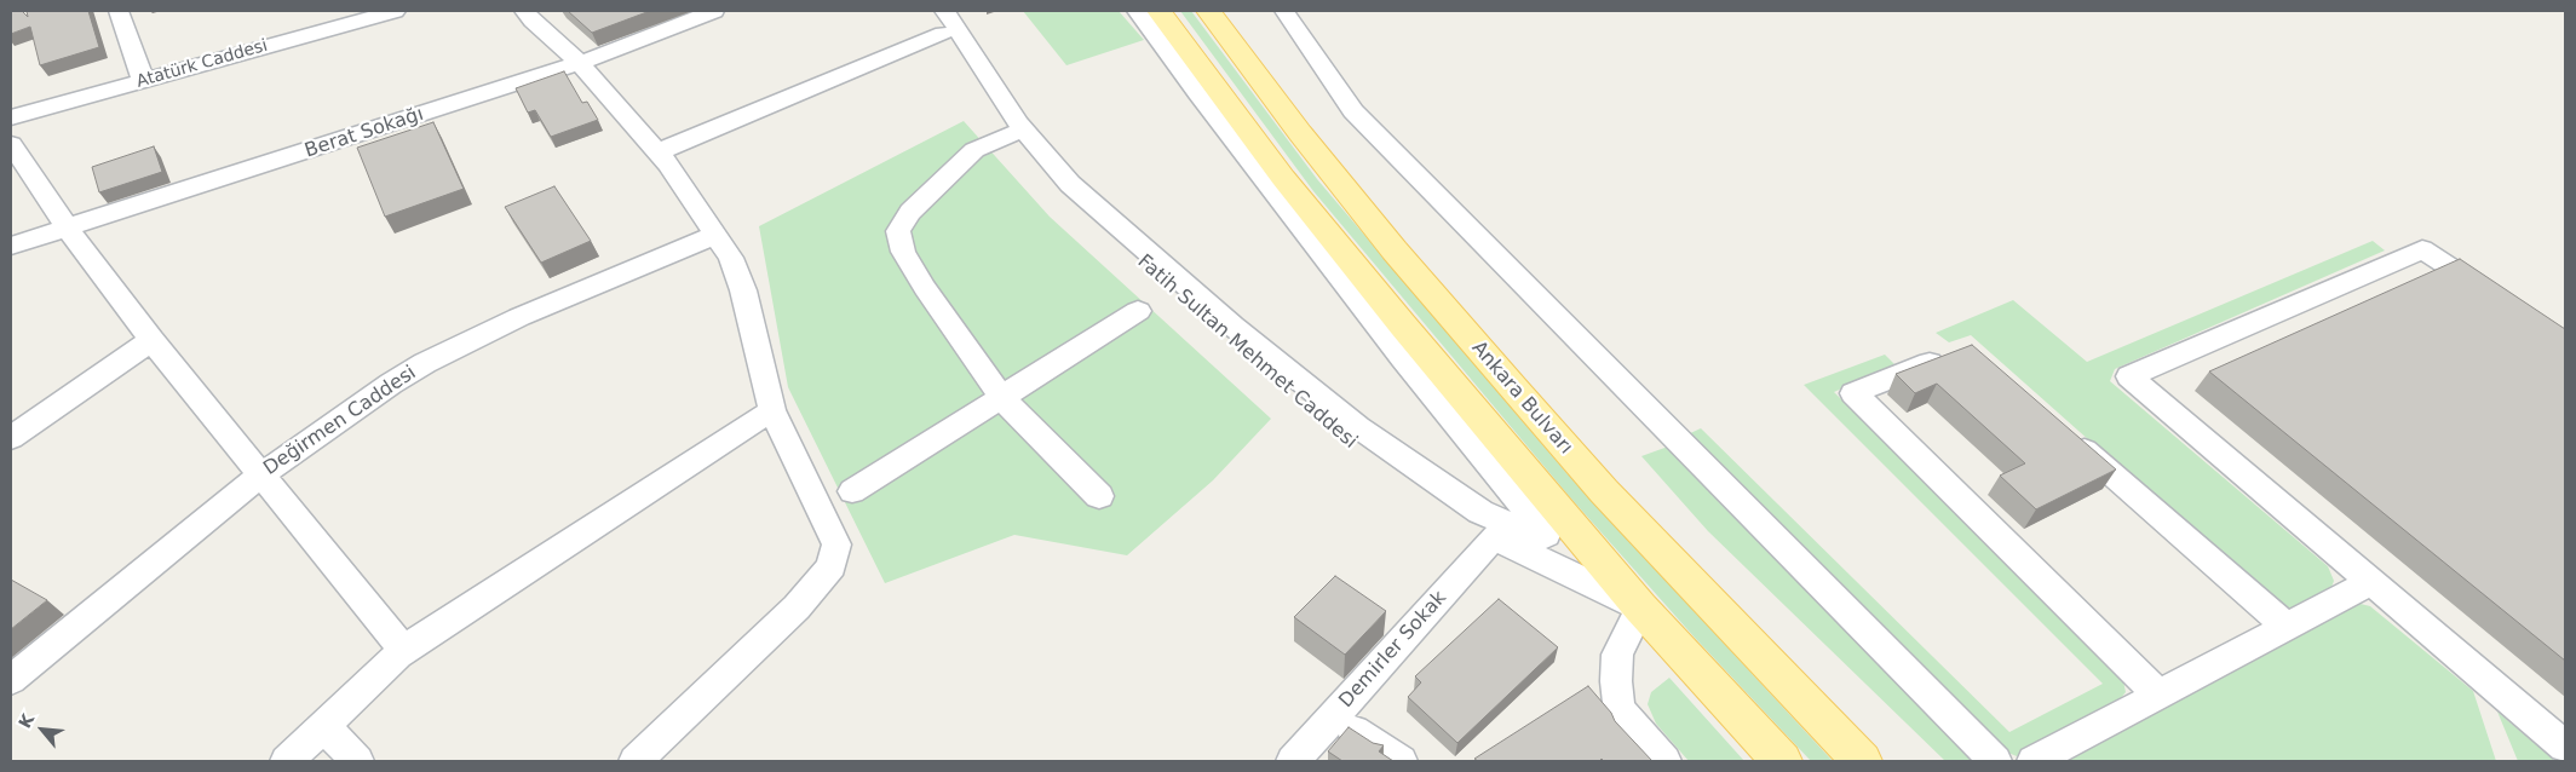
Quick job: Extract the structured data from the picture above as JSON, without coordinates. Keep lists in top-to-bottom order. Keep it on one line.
{"streets":{"main road":["Ankara Bulvarı"],"street":["Atatürk Caddesi","Berat Sokağı","Fatih Sultan Mehmet Caddesi","Değirmen Caddesi","Demirler Sokak"]},"crossings":[["Fatih Sultan Mehmet Caddesi","Demirler Sokak"]],"north":"top left"}
